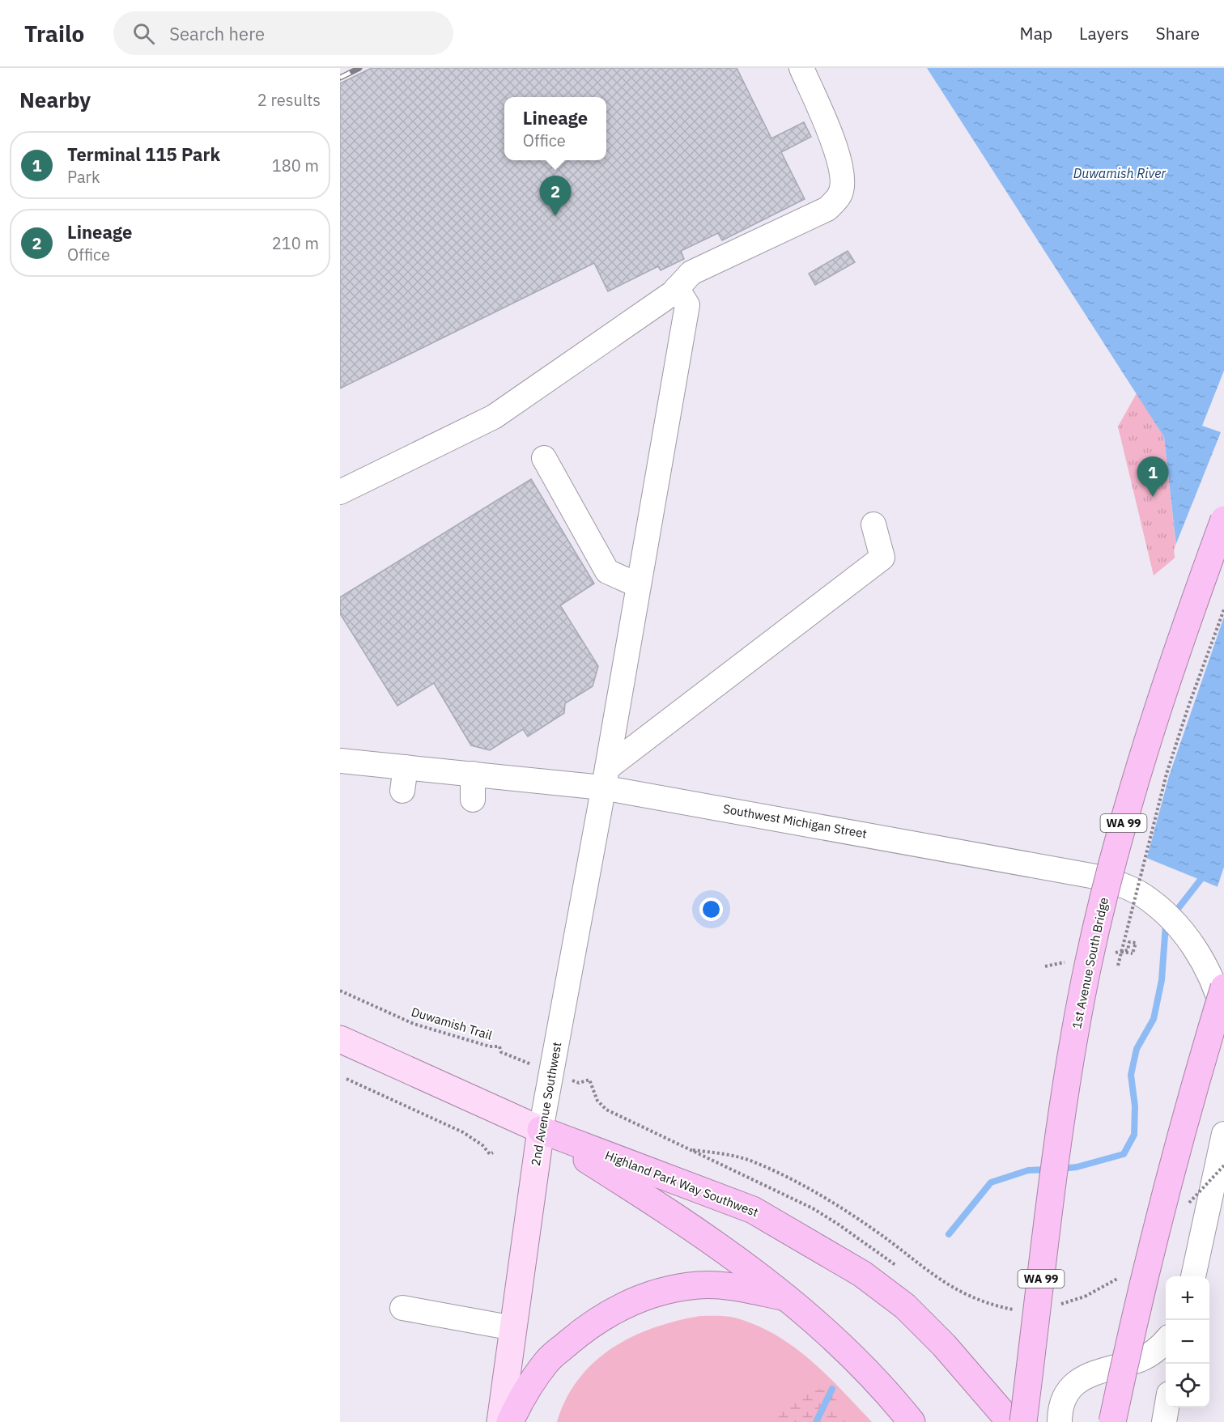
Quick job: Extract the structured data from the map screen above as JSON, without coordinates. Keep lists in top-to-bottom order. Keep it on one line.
{"streets":{"highway":["WA 99","1st Avenue South Bridge","Highland Park Way Southwest"],"main road":["2nd Avenue Southwest"],"street":["Southwest Michigan Street"],"path":["Duwamish Trail"]},"crossings":[["Southwest Michigan Street","2nd Avenue Southwest"],["2nd Avenue Southwest","Highland Park Way Southwest"]],"water":["Duwamish River"],"page":{"header":"Trailo","search":"Search here","nav":["Map","Layers","Share"],"heading":["Nearby","2 results"],"popup":["Lineage","Office"],"list":[{"mark":"1","name":"Terminal 115 Park","note":"Park","value":"180 m"},{"mark":"2","name":"Lineage","note":"Office","value":"210 m"}],"pins":["2","1"],"map_buttons":["+","−"]}}
